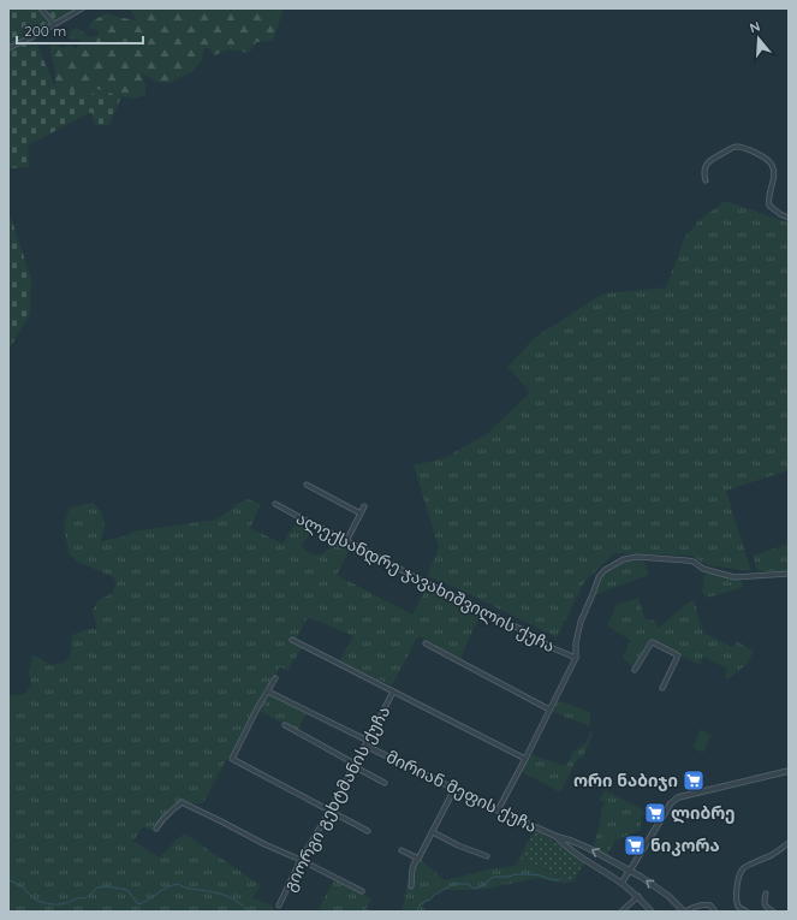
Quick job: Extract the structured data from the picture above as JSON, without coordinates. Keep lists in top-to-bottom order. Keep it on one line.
{"streets":{"street":["ალექსანდრე ჯავახიშვილის ქუჩა","მირიან მეფის ქუჩა","გიორგი გეხტმანის ქუჩა"]},"crossings":[["მირიან მეფის ქუჩა","გიორგი გეხტმანის ქუჩა"]],"places":{"supermarket":["ორი ნაბიჯი","ლიბრე","ნიკორა"]},"scale_bar":"200 m","north":"top"}
